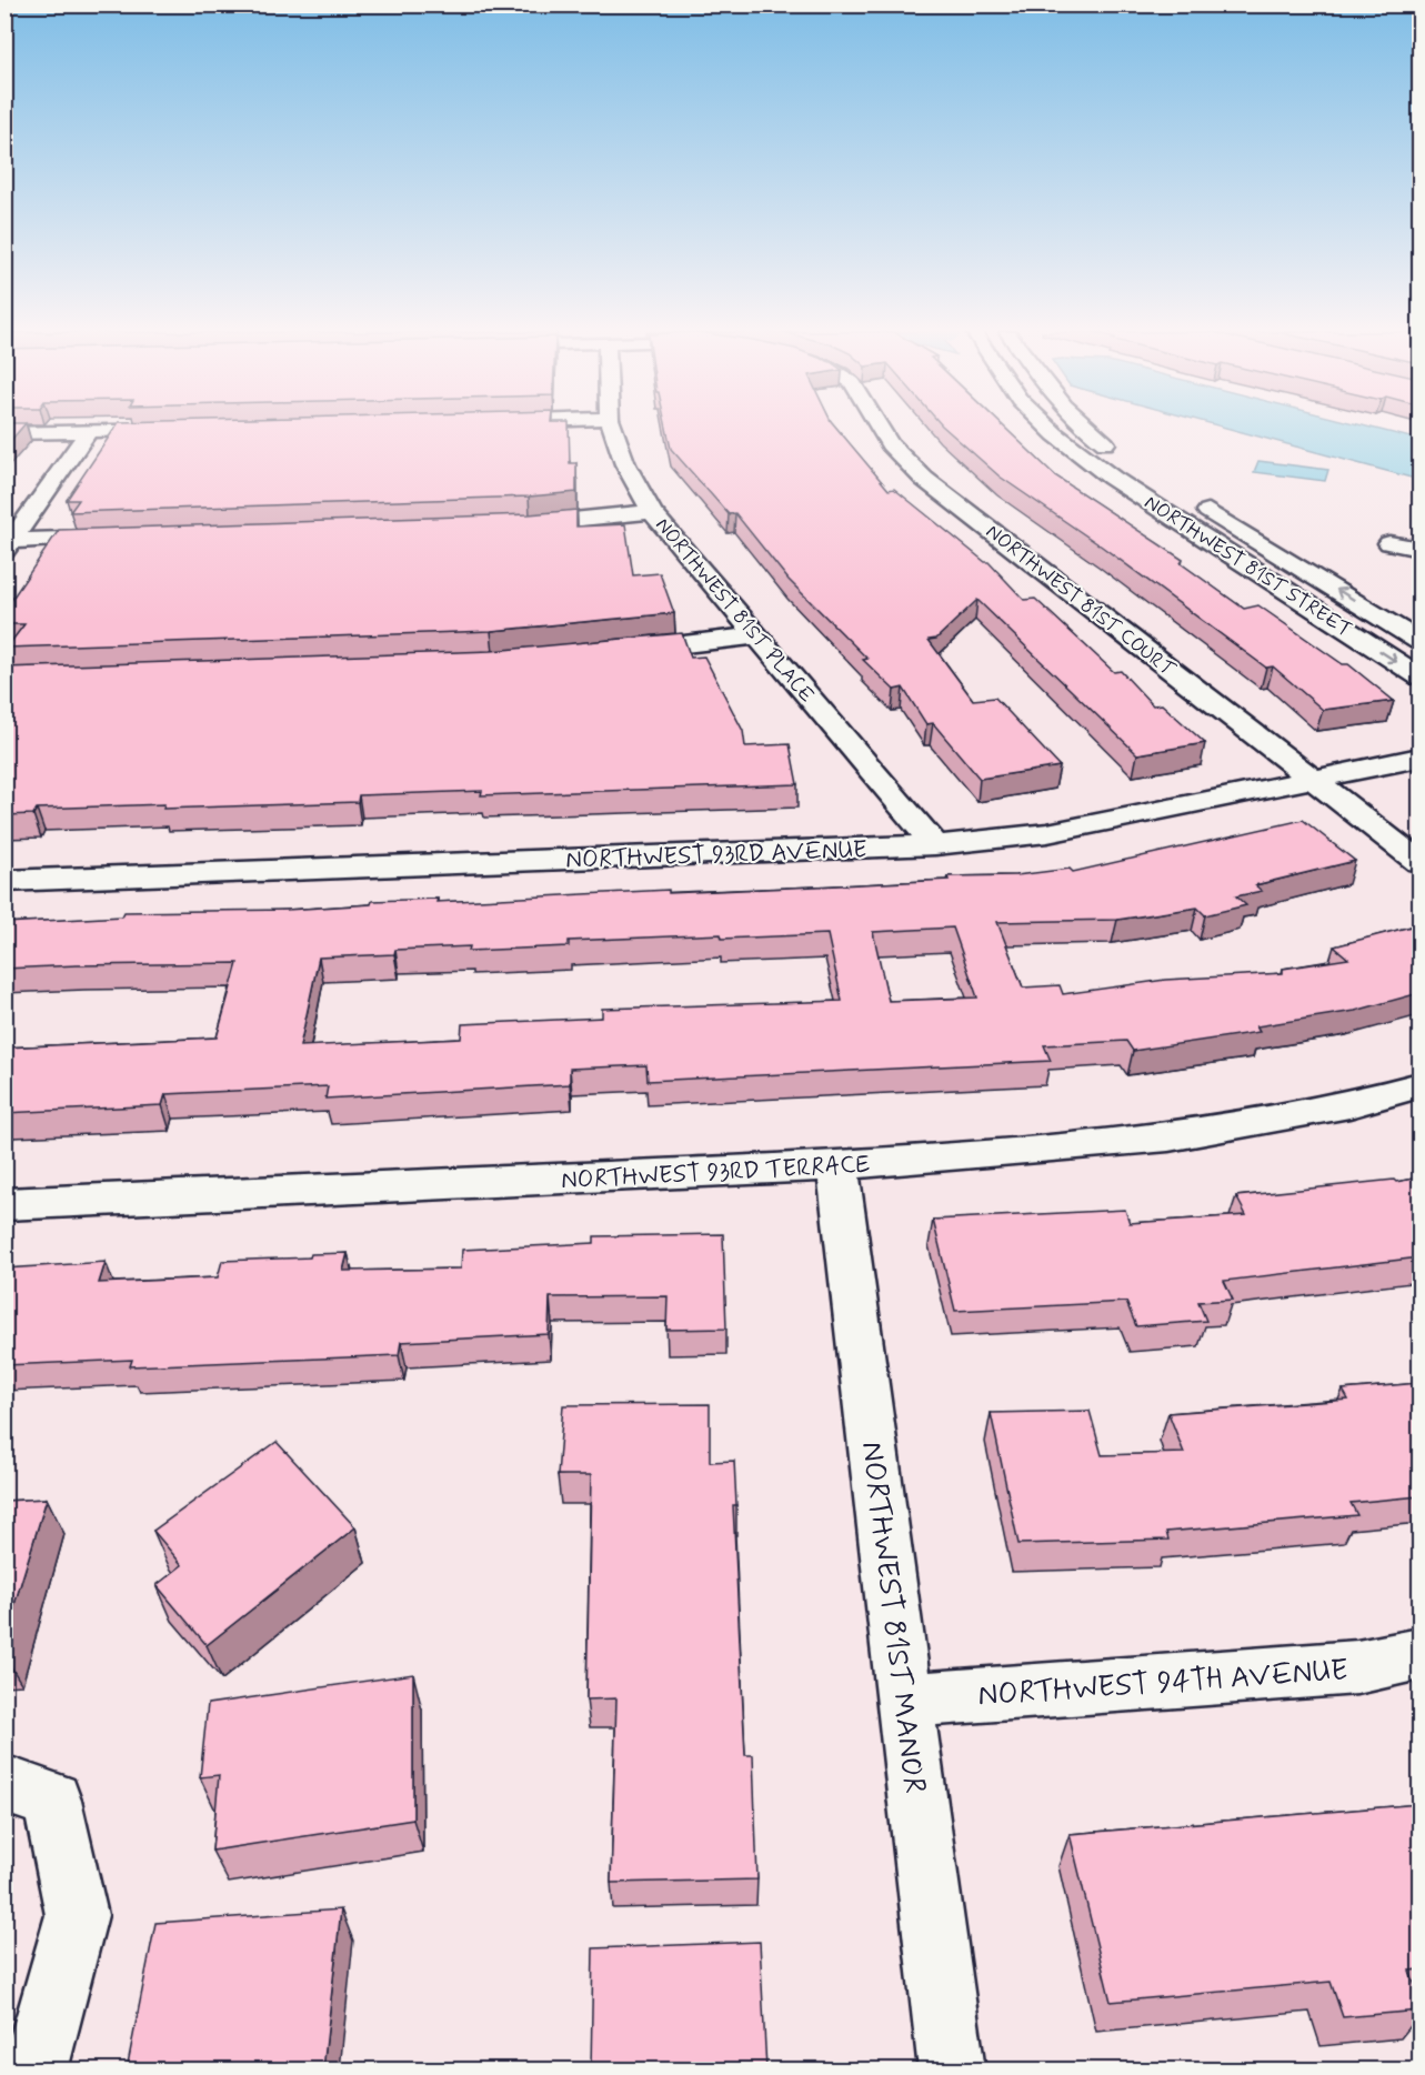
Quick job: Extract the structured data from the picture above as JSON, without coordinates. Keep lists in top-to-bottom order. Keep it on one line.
{"streets":{"street":["NORTHWEST 81ST STREET","NORTHWEST 81ST COURT","NORTHWEST 81ST PLACE","NORTHWEST 93RD AVENUE","NORTHWEST 93RD TERRACE","NORTHWEST 81ST MANOR","NORTHWEST 94TH AVENUE"]},"crossings":[["NORTHWEST 81ST COURT","NORTHWEST 93RD AVENUE"],["NORTHWEST 81ST PLACE","NORTHWEST 93RD AVENUE"],["NORTHWEST 93RD TERRACE","NORTHWEST 81ST MANOR"],["NORTHWEST 81ST MANOR","NORTHWEST 94TH AVENUE"]]}
